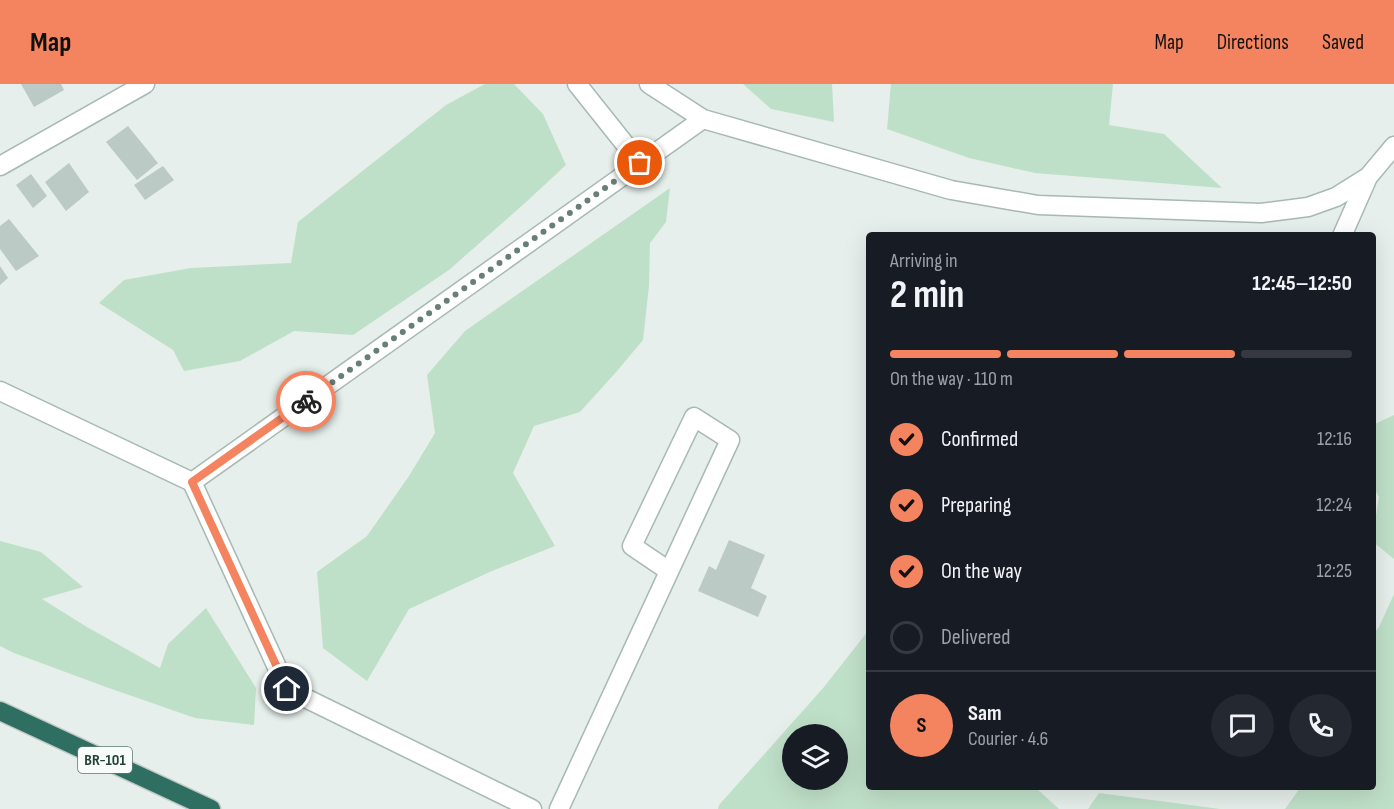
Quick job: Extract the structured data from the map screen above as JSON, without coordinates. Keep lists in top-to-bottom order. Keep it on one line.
{"streets":{"highway":["BR-101"]},"page":{"header":"Map","nav":["Map","Directions","Saved"],"heading":["2 min","Arriving in","12:45–12:50"],"panel":["Sam","Courier · 4.6"],"bar":"On the way · 110 m","list":[["Confirmed","12:16"],["Preparing","12:24"],["On the way","12:25"],"Delivered"],"round":"S"}}
